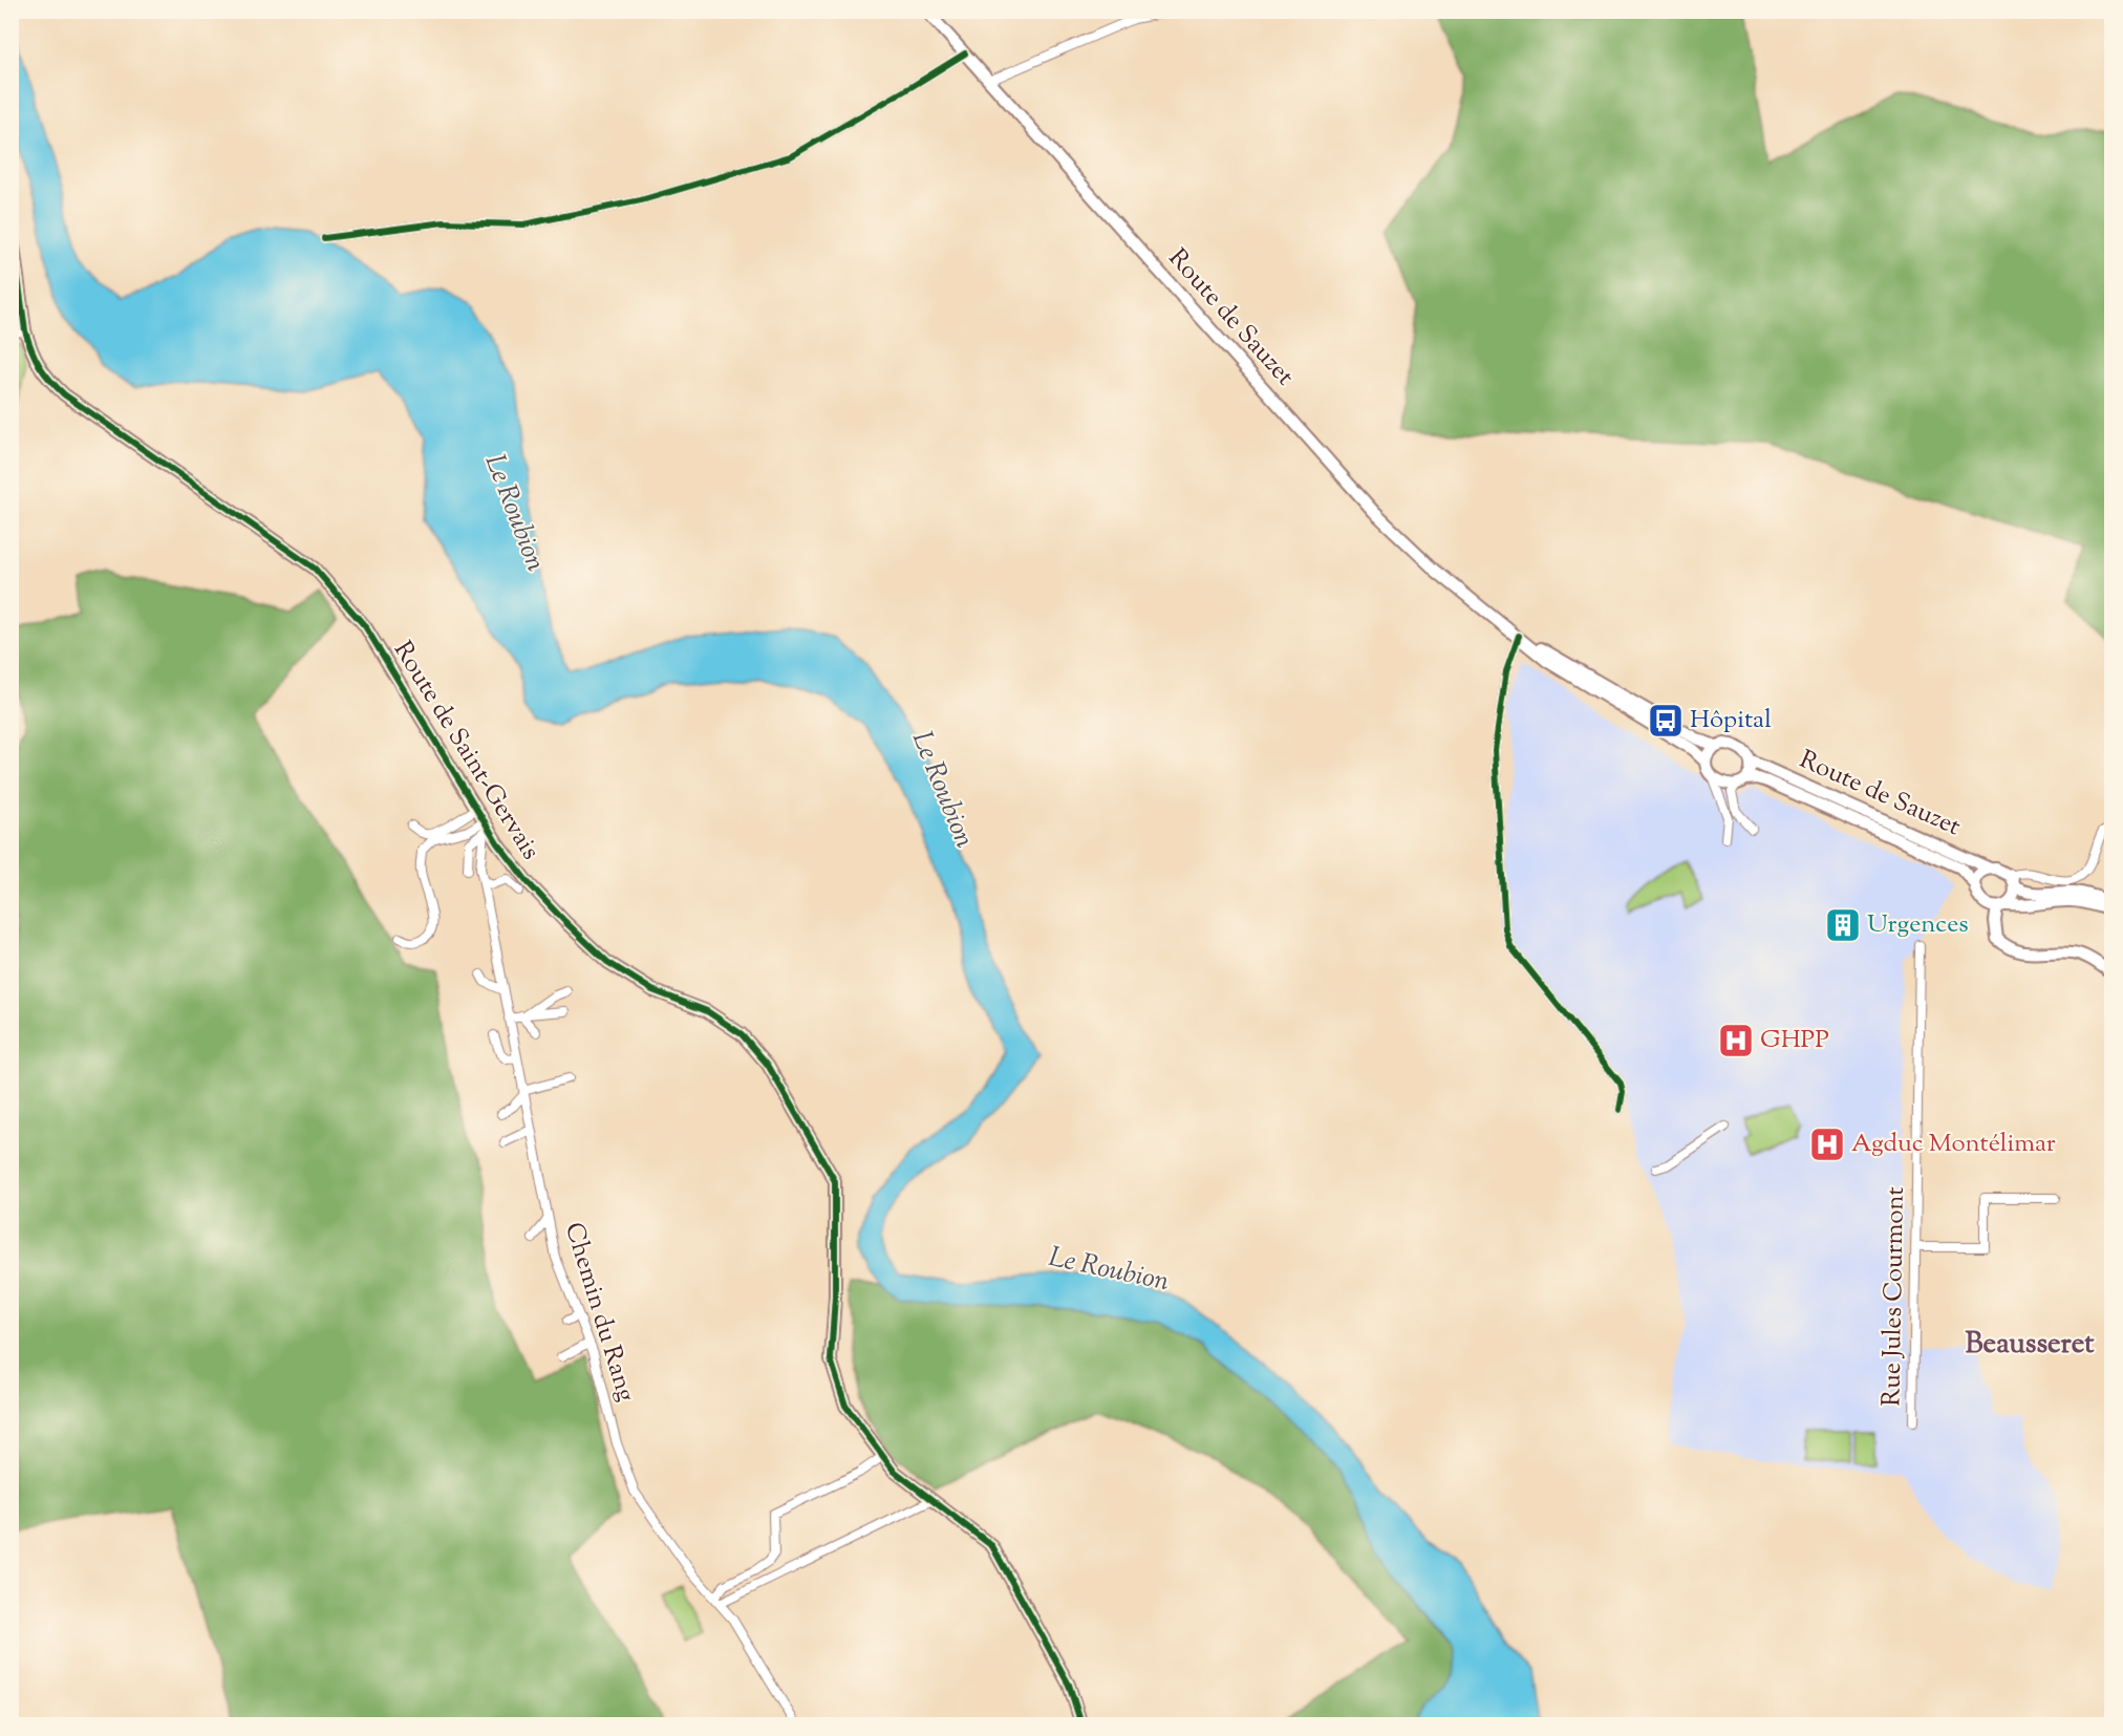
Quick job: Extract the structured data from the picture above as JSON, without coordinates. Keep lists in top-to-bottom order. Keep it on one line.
{"streets":{"main road":["Route de Sauzet","Route de Saint-Gervais"],"street":["Rue Jules Courmont","Chemin du Rang"]},"crossings":[["Route de Saint-Gervais","Chemin du Rang"]],"districts":["Beausseret"],"water":["Le Roubion"],"places":{"bus stop":["Hôpital"],"building":["Urgences"],"hospital":["GHPP","Agduc Montélimar"]}}
